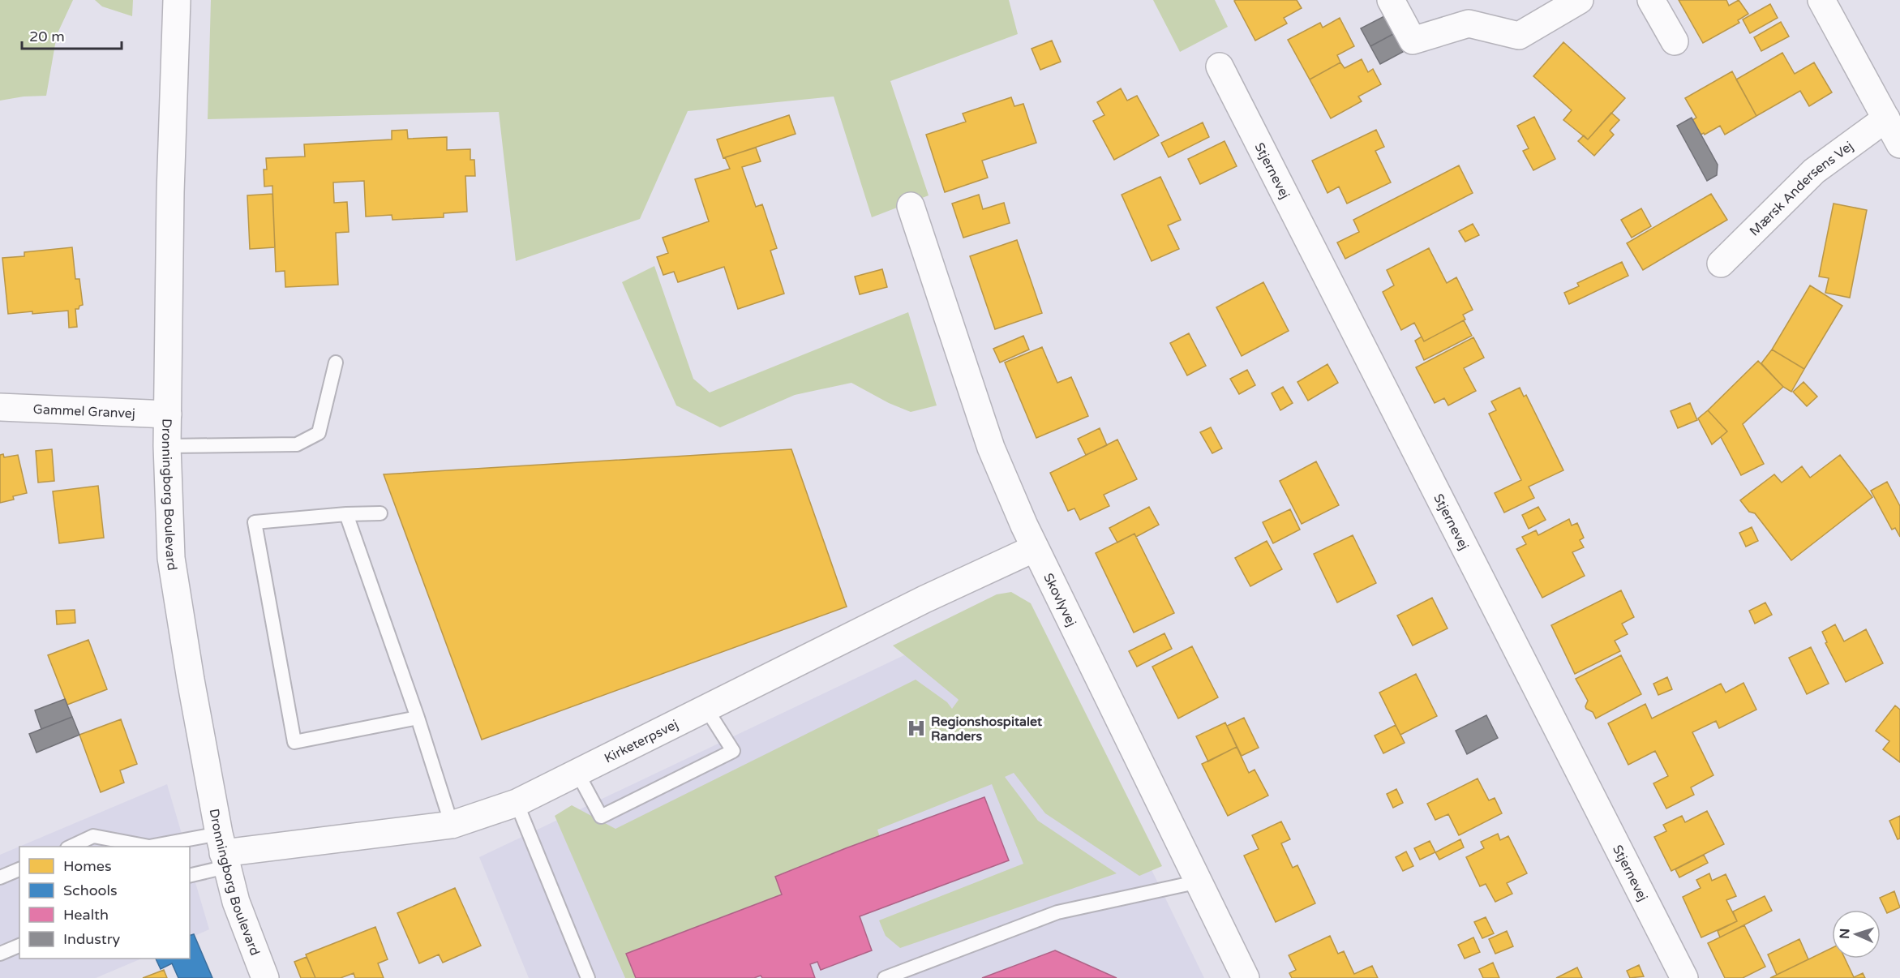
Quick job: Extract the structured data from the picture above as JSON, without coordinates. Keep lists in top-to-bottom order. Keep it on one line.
{"streets":{"street":["Stjernevej","Mærsk Andersens Vej","Gammel Granvej","Dronningborg Boulevard","Skovlyvej","Kirketerpsvej"]},"crossings":[["Gammel Granvej","Dronningborg Boulevard"],["Dronningborg Boulevard","Kirketerpsvej"],["Skovlyvej","Kirketerpsvej"]],"places":{"hospital":["Regionshospitalet Randers"]},"legend":["Homes","Schools","Health","Industry"],"scale_bar":"20 m","north":"left"}
